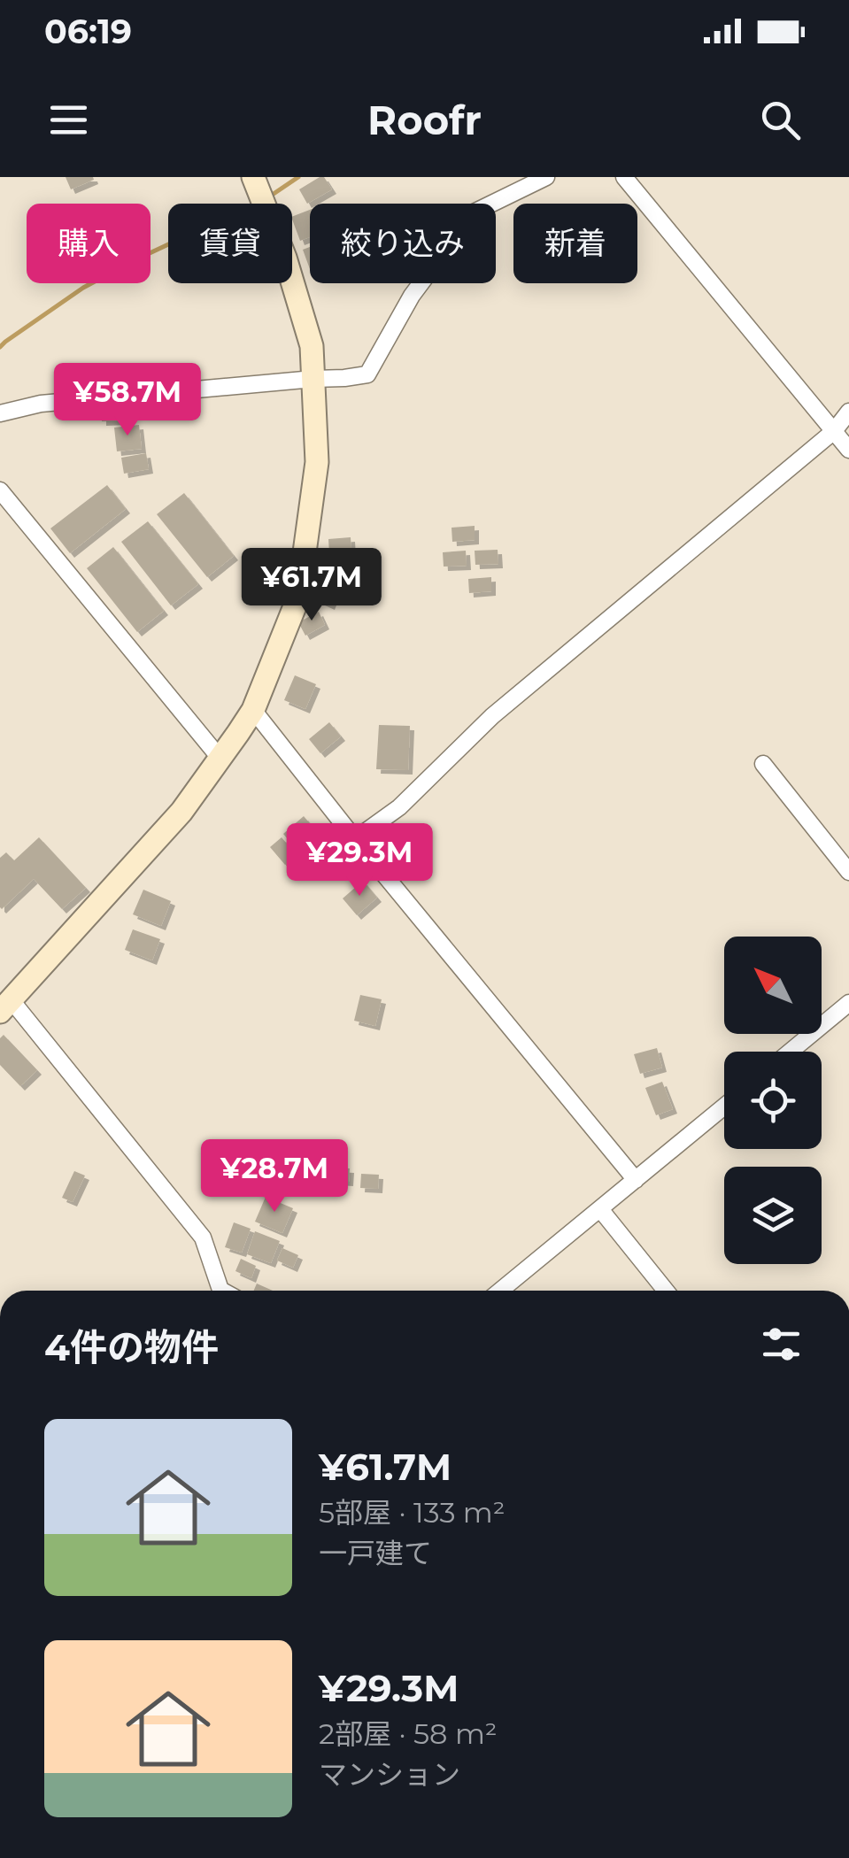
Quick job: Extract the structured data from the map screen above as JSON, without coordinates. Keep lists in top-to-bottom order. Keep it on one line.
{"north":"top left","page":{"status":"06:19","header":"Roofr","chip":["購入","賃貸","絞り込み","新着"],"price":["¥58.7M","¥61.7M","¥29.3M","¥28.7M"],"heading":"4件の物件","list":[{"name":"¥61.7M","note":"5部屋 · 133 m² · 一戸建て"},{"name":"¥29.3M","note":"2部屋 · 58 m² · マンション"}]}}
